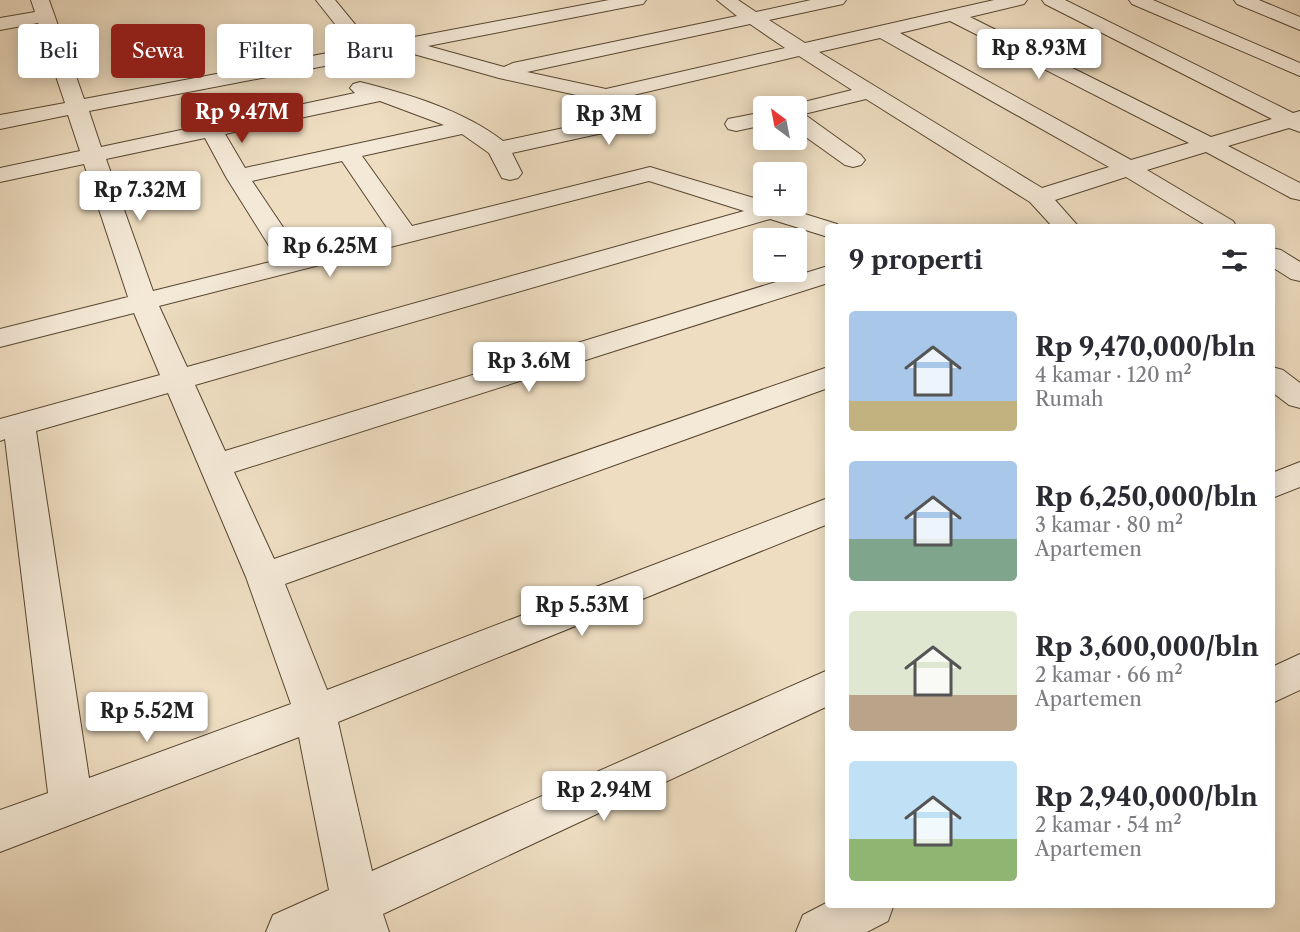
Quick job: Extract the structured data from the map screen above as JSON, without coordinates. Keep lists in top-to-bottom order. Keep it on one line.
{"north":"top left","page":{"chip":["Beli","Sewa","Filter","Baru"],"price":["Rp 8.93M","Rp 9.47M","Rp 3M","Rp 7.32M","Rp 6.25M","Rp 3.6M","Rp 5.53M","Rp 5.52M","Rp 2.94M"],"map_buttons":["+","−"],"heading":"9 properti","list":[{"name":"Rp 9,470,000/bln","note":"4 kamar · 120 m² · Rumah"},{"name":"Rp 6,250,000/bln","note":"3 kamar · 80 m² · Apartemen"},{"name":"Rp 3,600,000/bln","note":"2 kamar · 66 m² · Apartemen"},{"name":"Rp 2,940,000/bln","note":"2 kamar · 54 m² · Apartemen"}]}}
